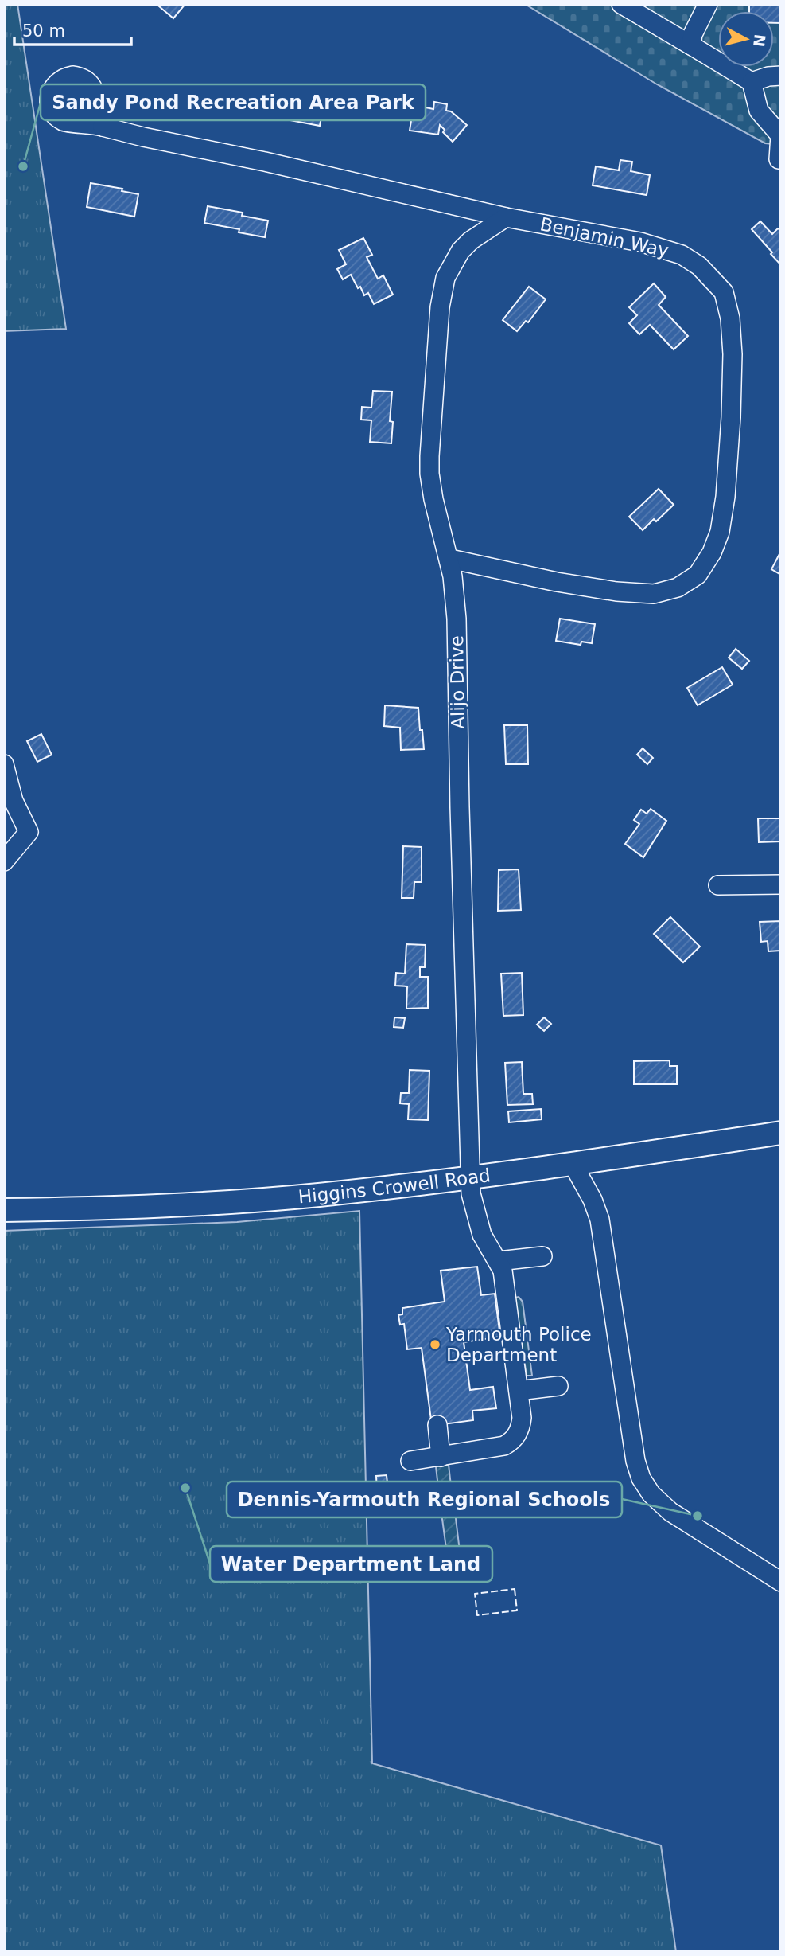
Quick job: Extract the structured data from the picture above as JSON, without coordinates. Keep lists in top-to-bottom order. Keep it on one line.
{"streets":{"main road":["Higgins Crowell Road"],"street":["Benjamin Way","Alijo Drive"]},"crossings":[["Benjamin Way","Alijo Drive"],["Alijo Drive","Higgins Crowell Road"]],"places":["Sandy Pond Recreation Area Park","Yarmouth Police Department","Water Department Land","Dennis-Yarmouth Regional Schools"],"scale_bar":"50 m","north":"right"}
